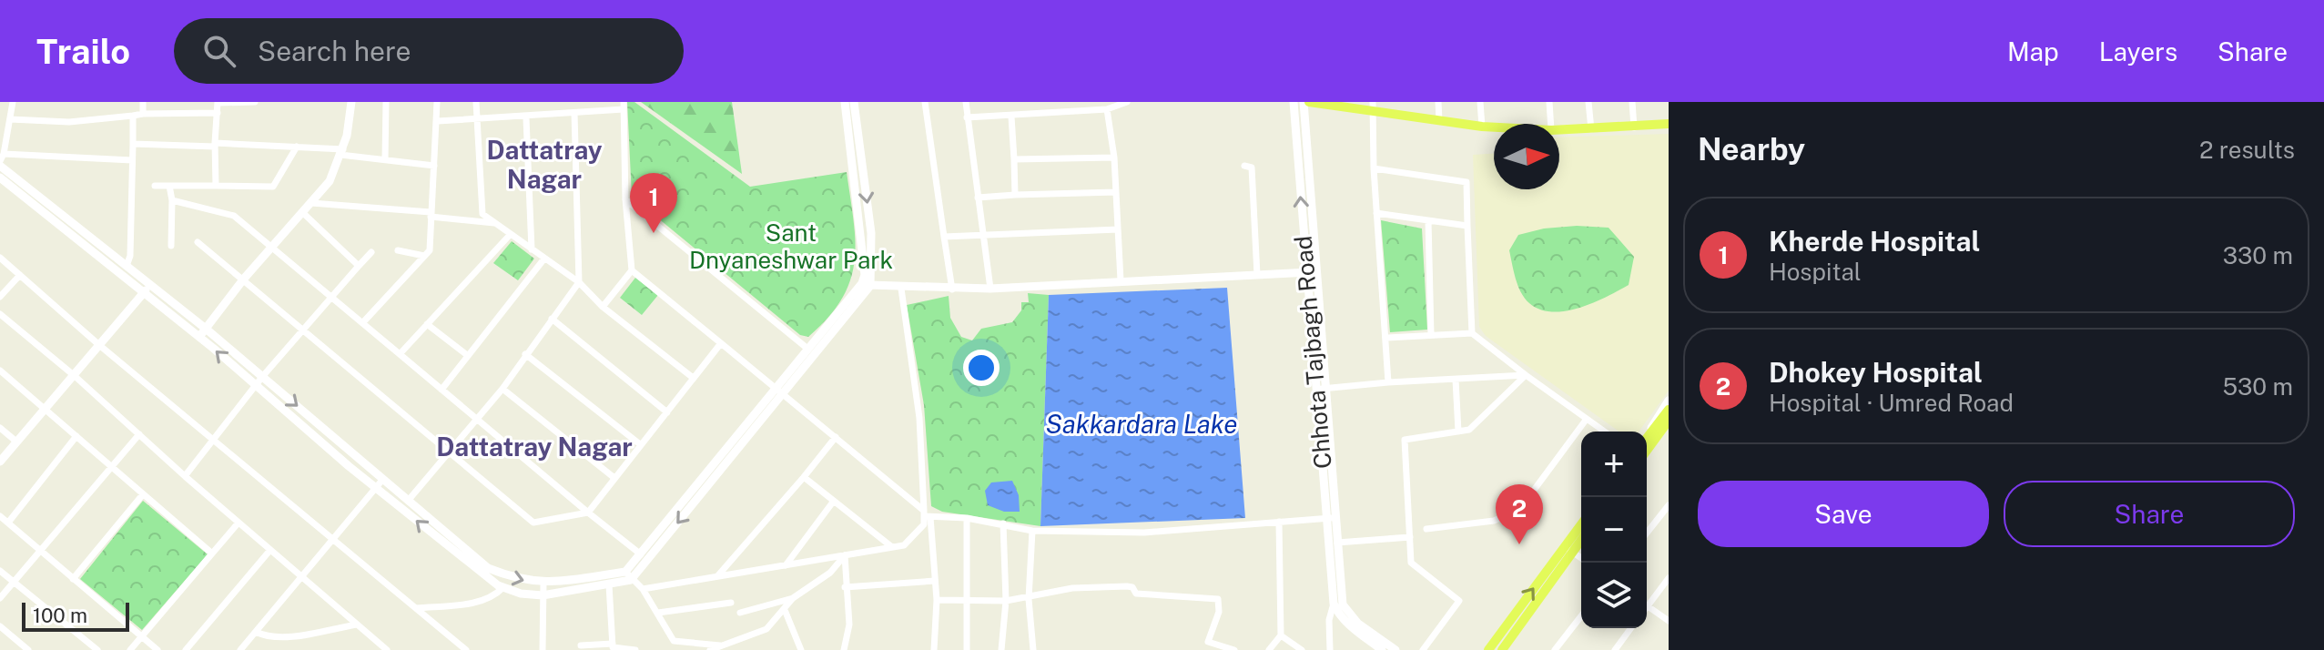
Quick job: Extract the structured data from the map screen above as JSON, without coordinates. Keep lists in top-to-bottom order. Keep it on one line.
{"streets":{"main road":["Chhota Tajbagh Road"]},"districts":["Dattatray Nagar","Dattatray Nagar"],"water":["Sakkardara Lake"],"parks":["Sant Dnyaneshwar Park"],"scale_bar":"100 m","north":"right","page":{"header":"Trailo","search":"Search here","nav":["Map","Layers","Share"],"heading":["Nearby","2 results"],"pins":["1","2"],"list":[{"mark":"1","name":"Kherde Hospital","note":"Hospital","value":"330 m"},{"mark":"2","name":"Dhokey Hospital","note":"Hospital · Umred Road","value":"530 m"}],"map_buttons":["+","−"],"buttons":["Save","Share"],"scale":"100 m"}}
